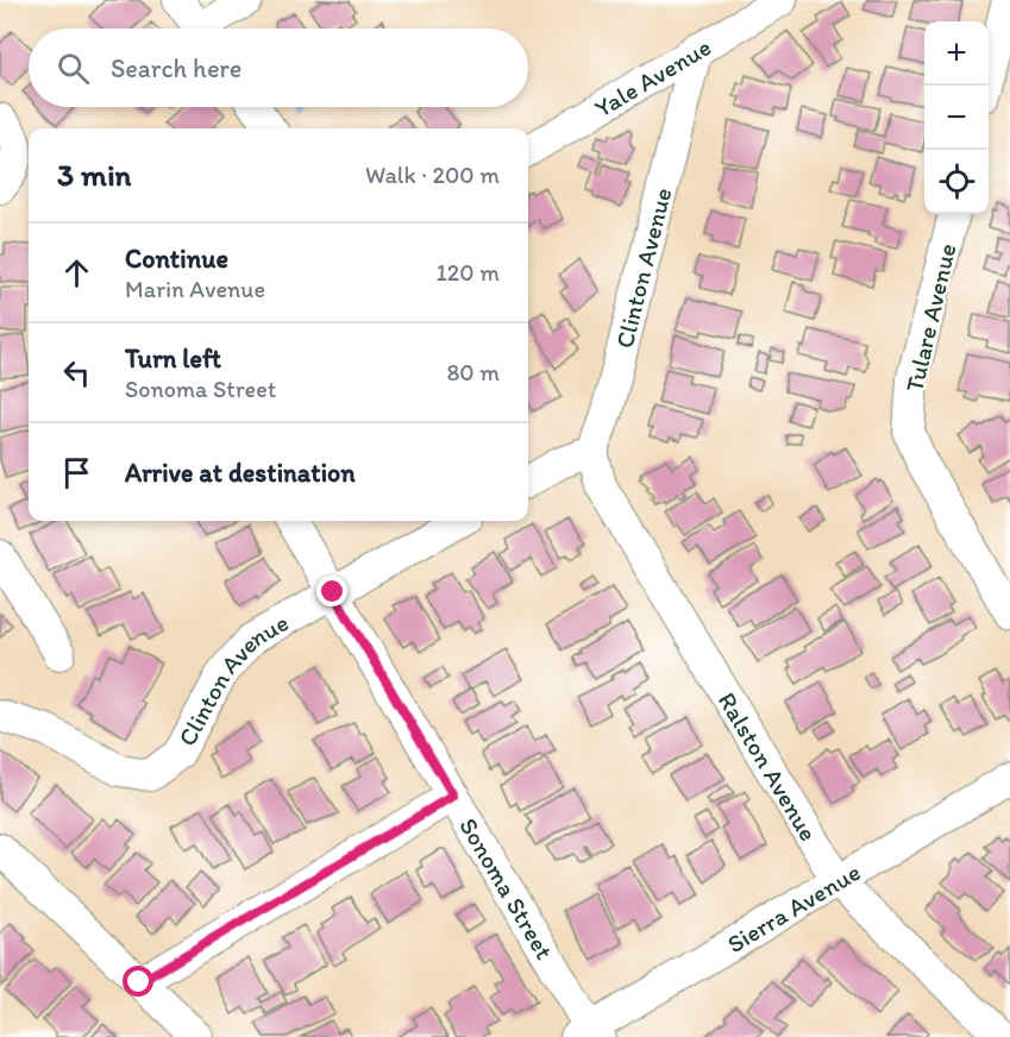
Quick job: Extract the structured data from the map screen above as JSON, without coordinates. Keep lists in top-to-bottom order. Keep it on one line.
{"streets":{"street":["Yale Avenue","Clinton Avenue","Tulare Avenue","Ralston Avenue","Sonoma Street","Sierra Avenue"]},"crossings":[["Yale Avenue","Clinton Avenue"],["Clinton Avenue","Ralston Avenue"],["Clinton Avenue","Sonoma Street"],["Ralston Avenue","Sierra Avenue"],["Sonoma Street","Sierra Avenue"]],"page":{"map_buttons":["+","−"],"search":"Search here","heading":["3 min","Walk · 200 m"],"list":[["Continue","Marin Avenue","120 m"],["Turn left","Sonoma Street","80 m"],"Arrive at destination"]}}
